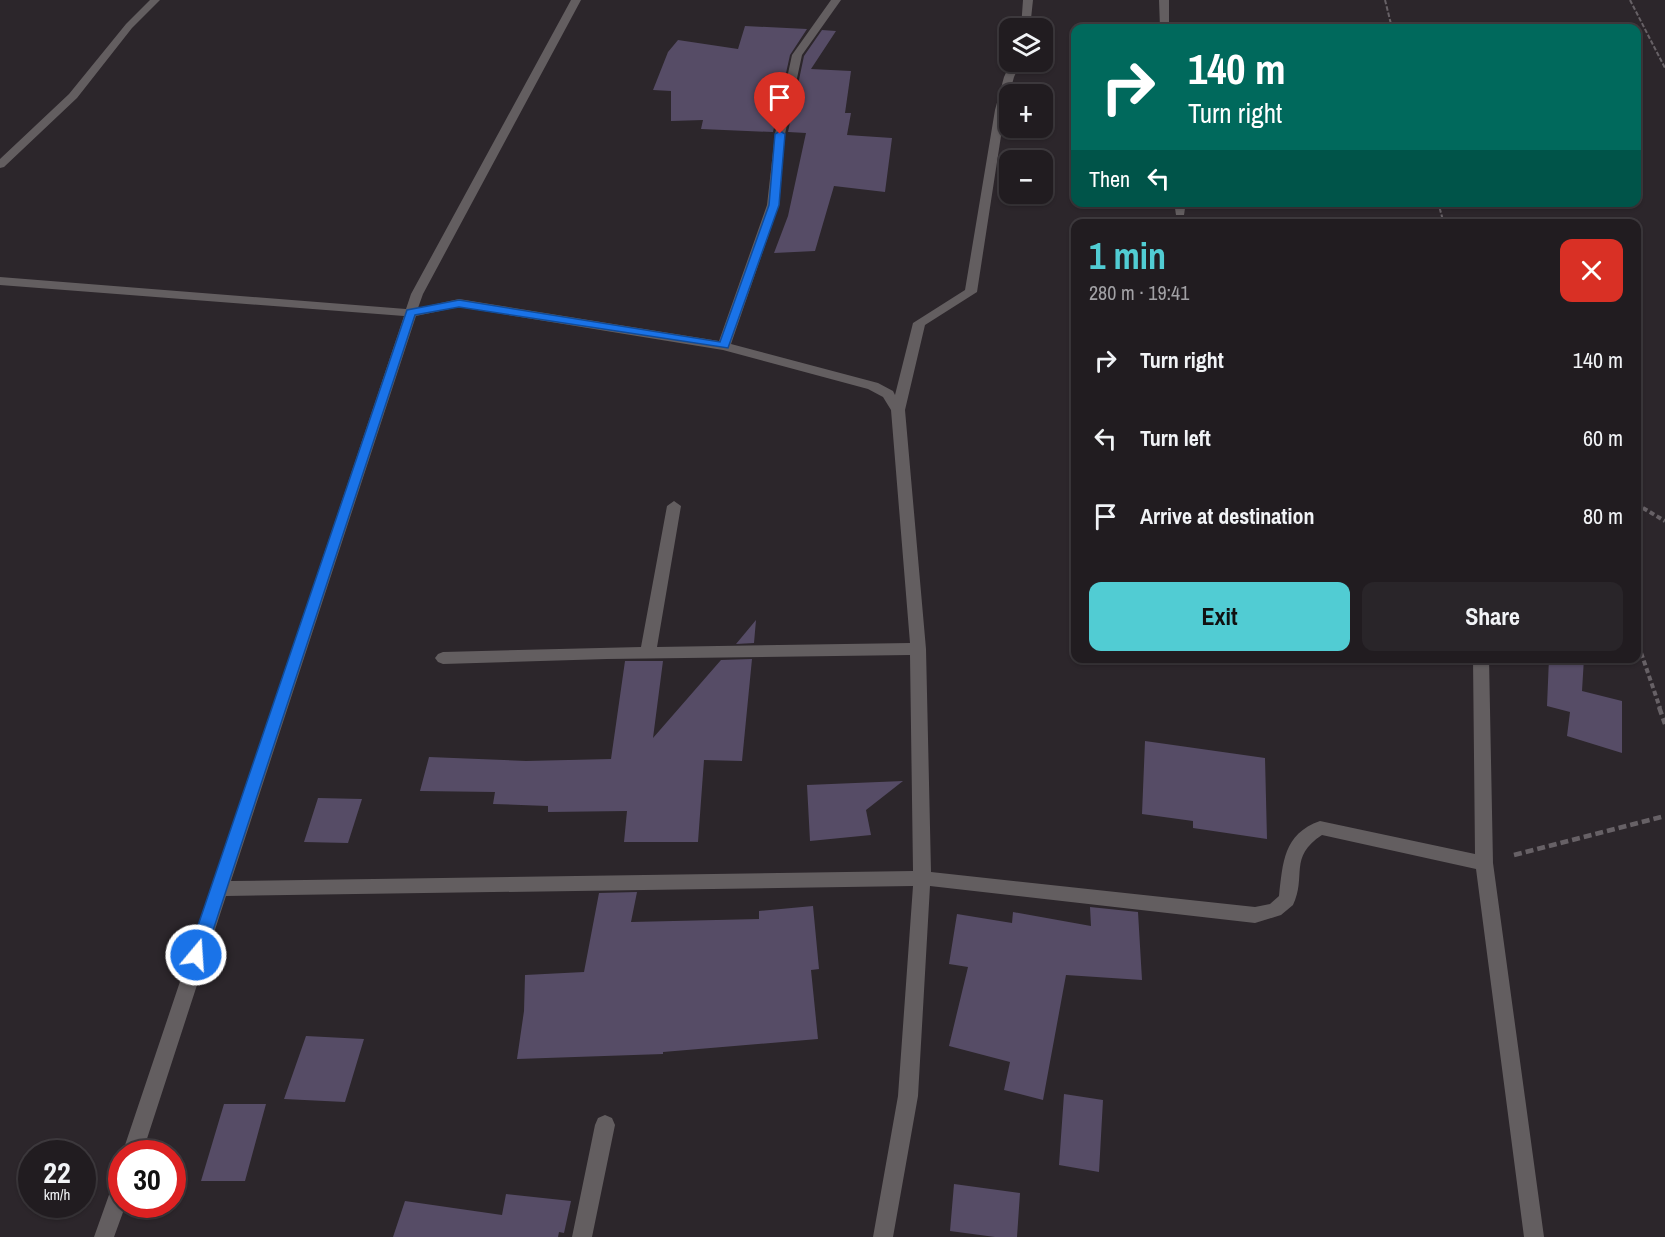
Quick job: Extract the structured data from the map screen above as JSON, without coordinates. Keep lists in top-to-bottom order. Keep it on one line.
{"page":{"map_buttons":["+","−"],"turn":["140 m","Turn right"],"then":"Then","heading":["1 min","280 m · 19:41"],"list":[{"name":"Turn right","value":"140 m"},{"name":"Turn left","value":"60 m"},{"name":"Arrive at destination","value":"80 m"}],"buttons":["Exit","Share"],"speed":"22 km/h","limit":"30"}}
